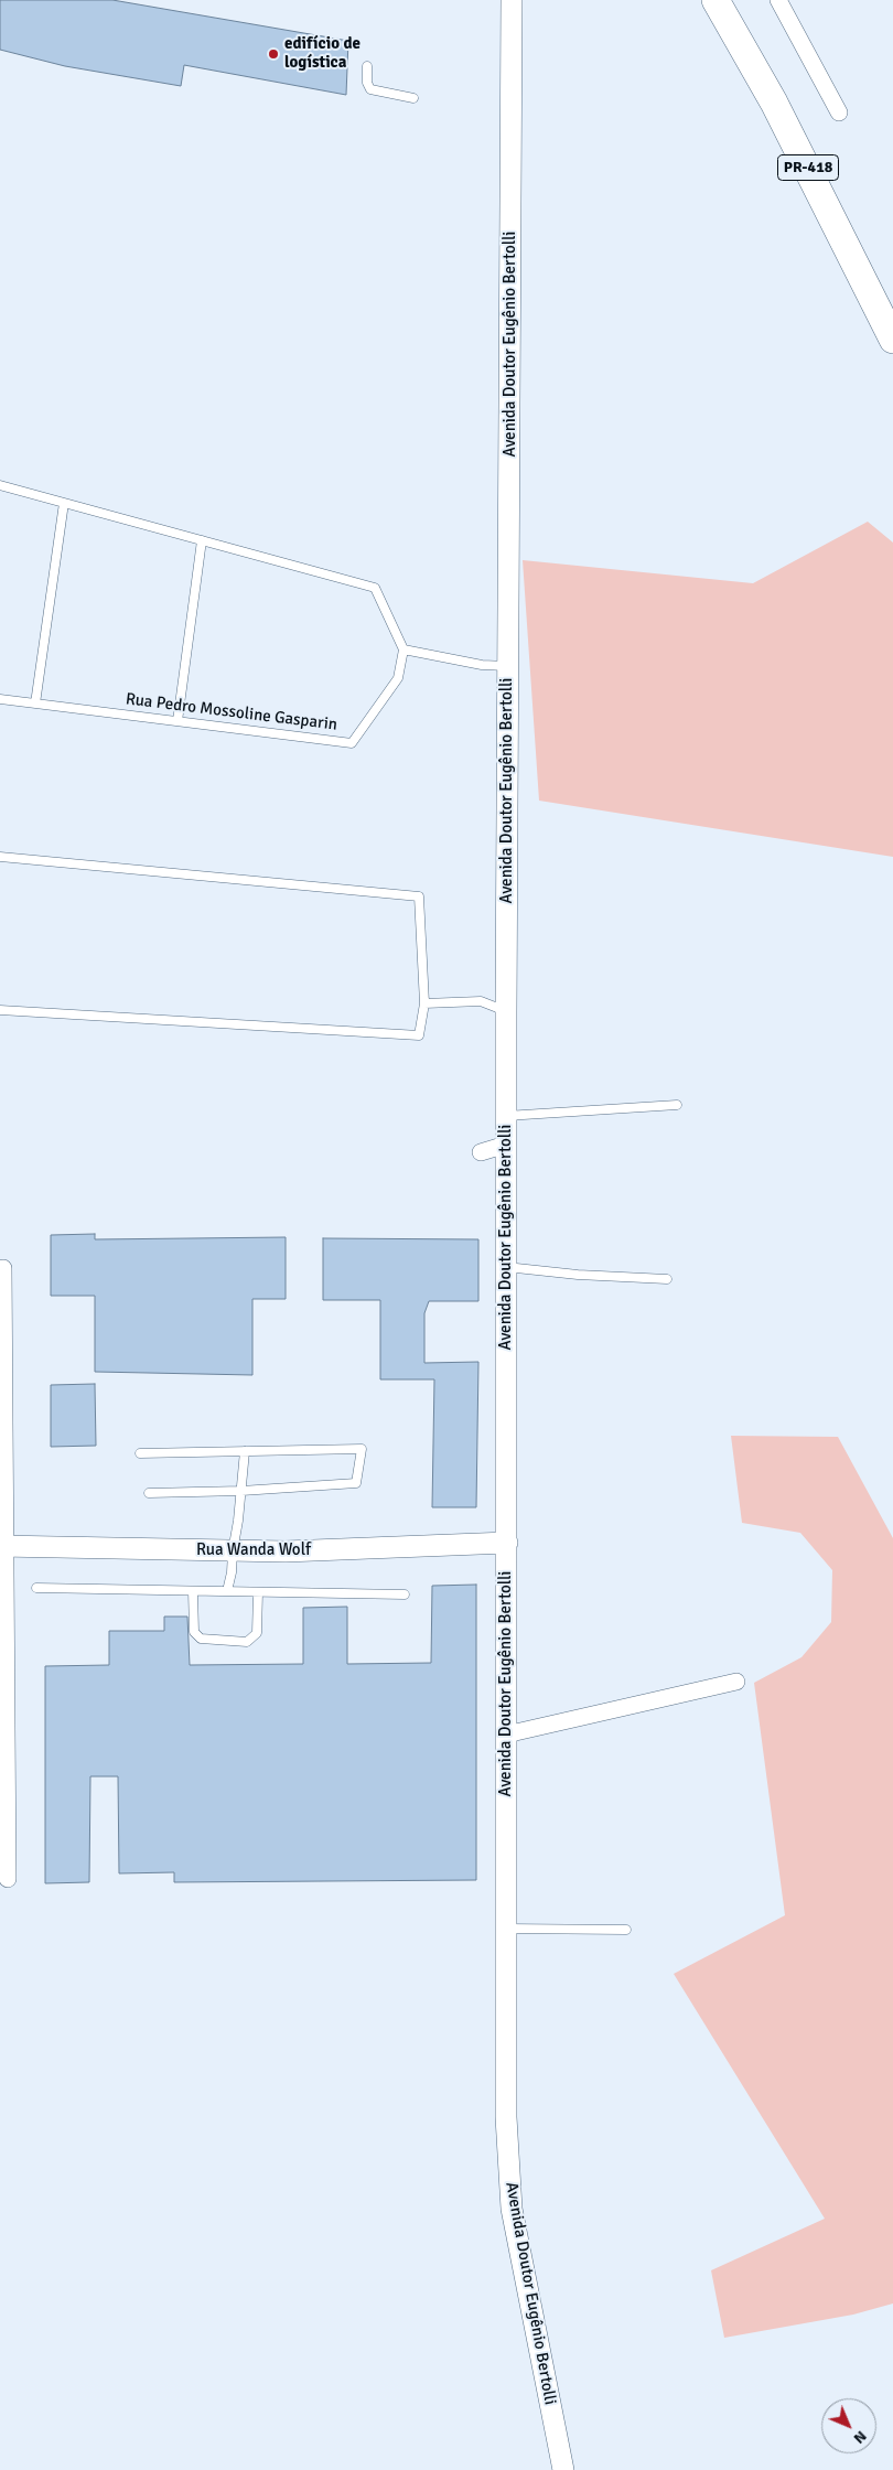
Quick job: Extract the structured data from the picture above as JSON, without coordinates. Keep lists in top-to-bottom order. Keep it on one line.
{"streets":{"highway":["PR-418"],"street":["Avenida Doutor Eugênio Bertolli","Rua Wanda Wolf"],"lane":["Rua Pedro Mossoline Gasparin"]},"crossings":[["Avenida Doutor Eugênio Bertolli","Rua Wanda Wolf"]],"places":["edifício de logística"],"north":"bottom right"}
